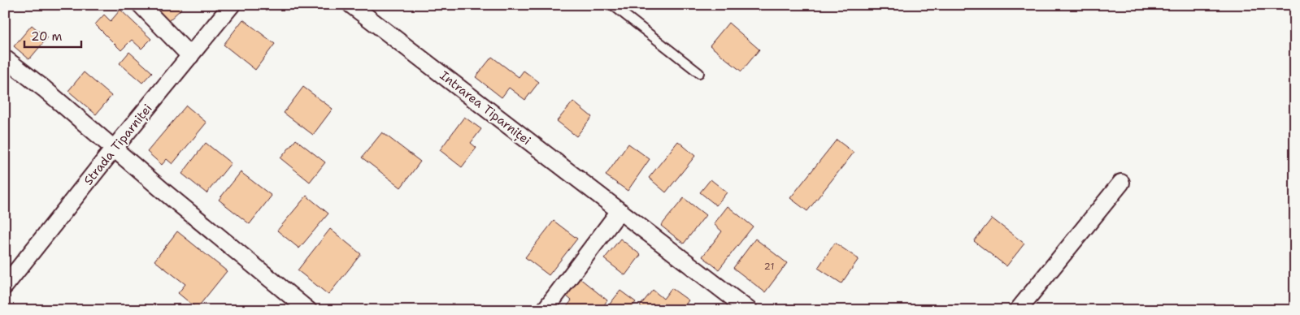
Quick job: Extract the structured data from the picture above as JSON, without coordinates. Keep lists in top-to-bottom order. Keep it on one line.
{"streets":{"street":["Intrarea Tiparniței","Strada Tiparniței"]},"house_numbers":["21"],"scale_bar":"20 m"}
